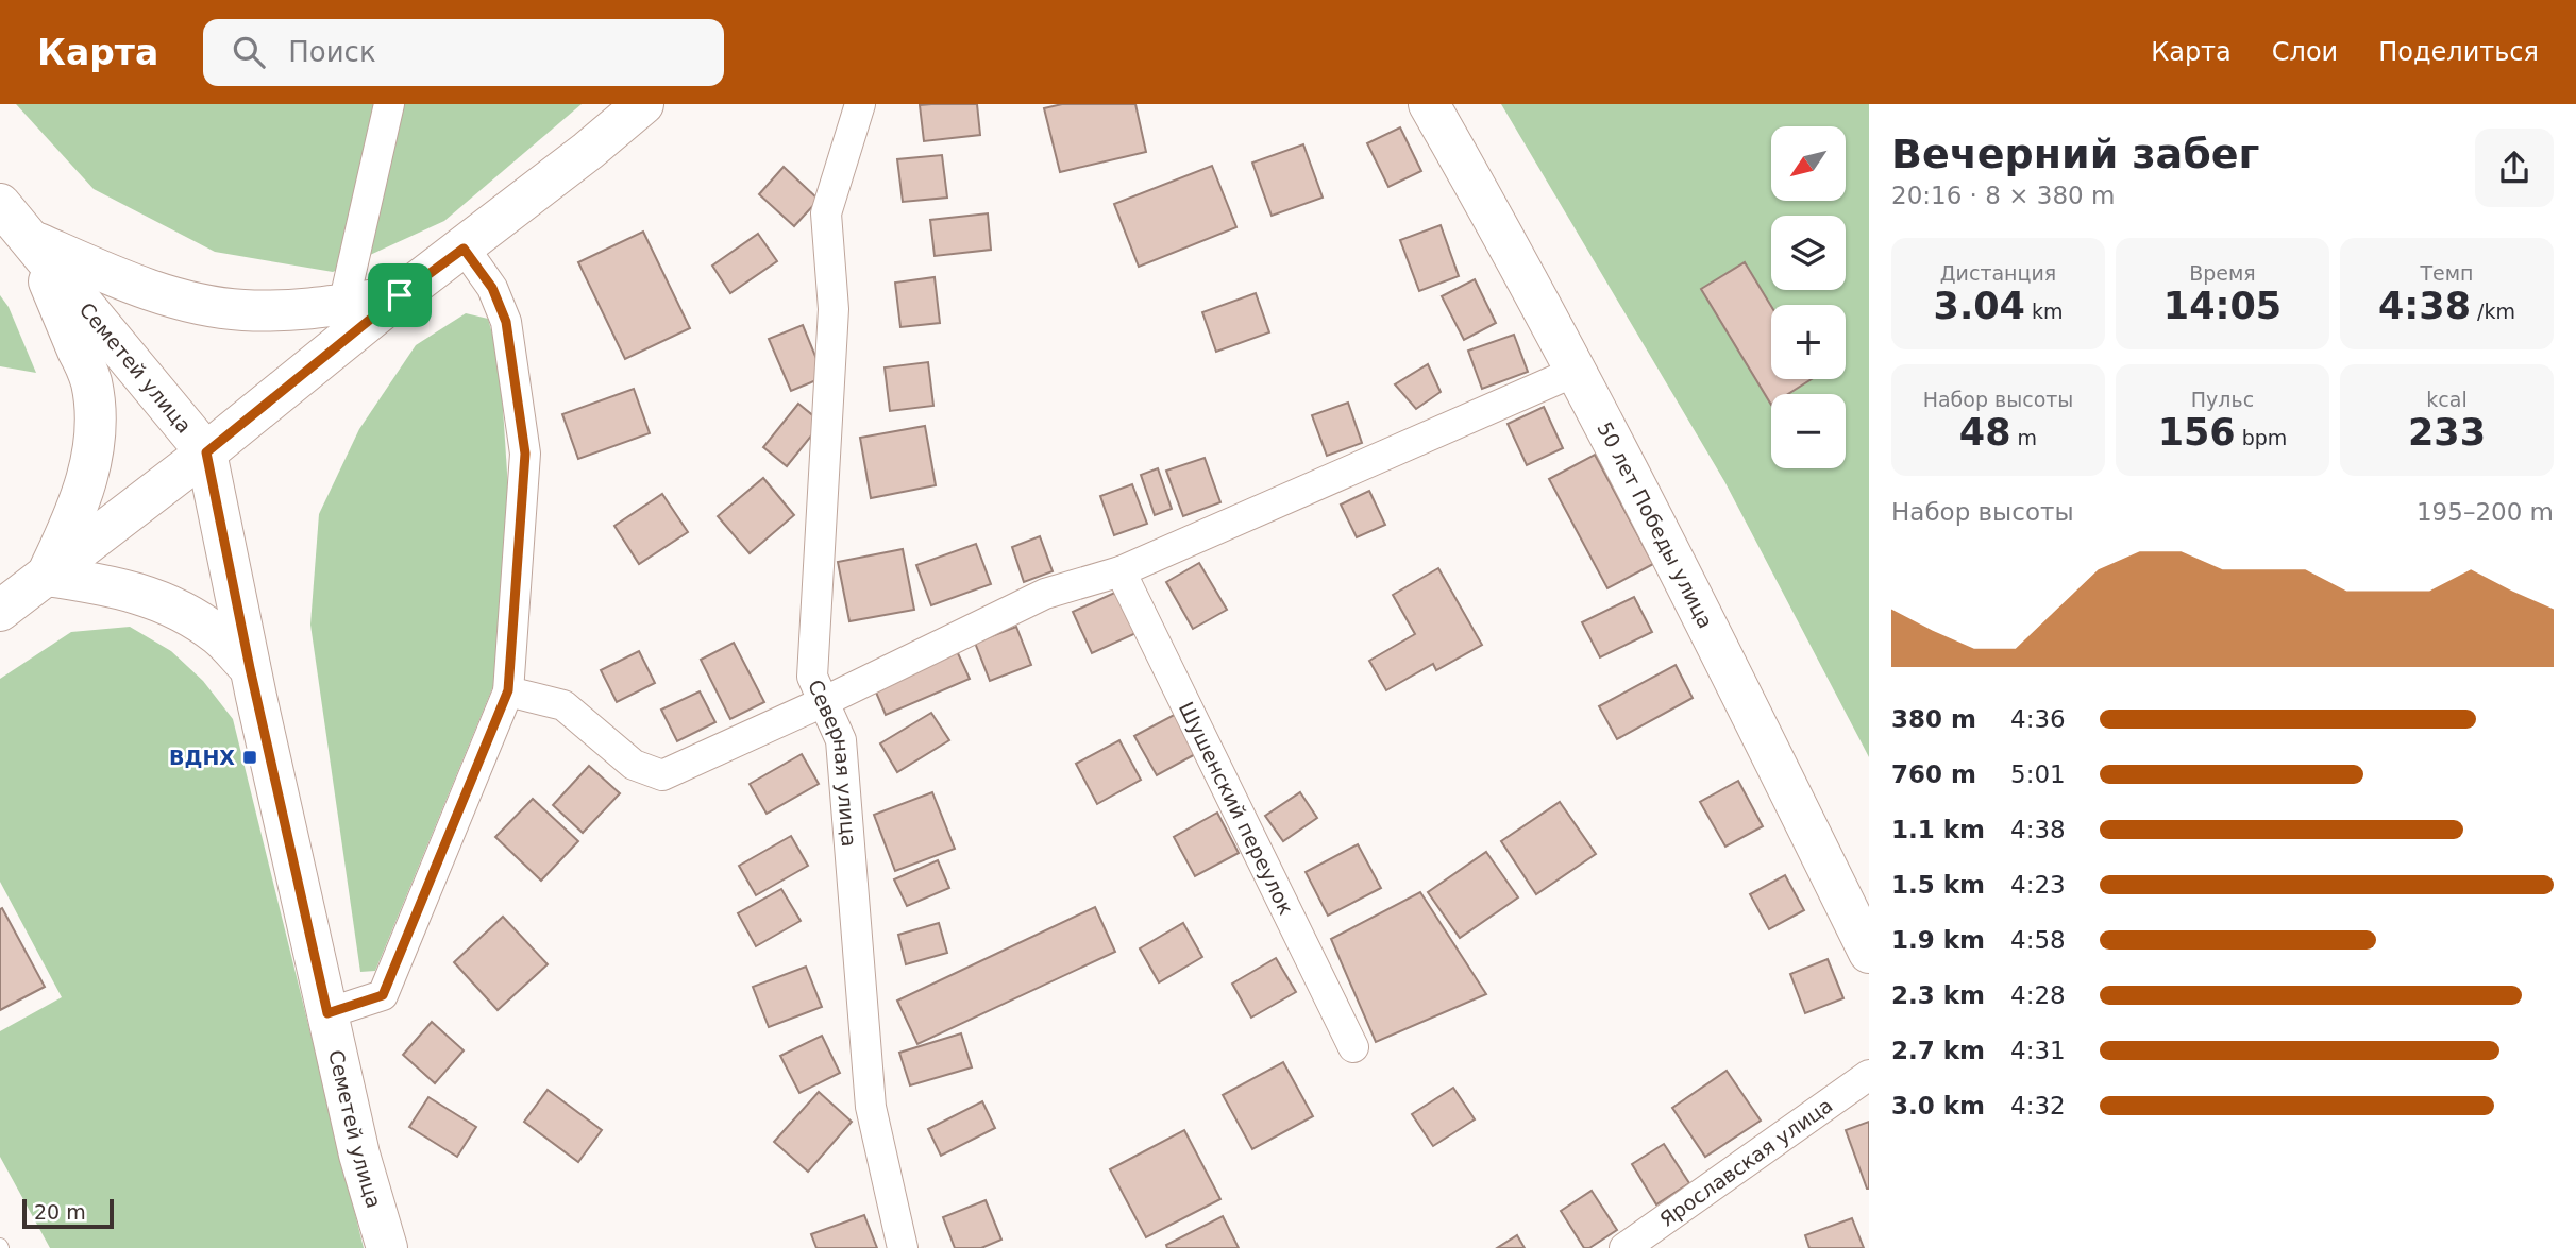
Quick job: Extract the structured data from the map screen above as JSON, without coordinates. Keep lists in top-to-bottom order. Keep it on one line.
{"streets":{"main road":["Семетей улица","50 лет Победы улица"],"street":["Северная улица","Шушенский переулок","Ярославская улица"]},"places":{"transit":["ВДНХ"]},"scale_bar":"20 m","north":"bottom left","page":{"header":"Карта","search":"Поиск","nav":["Карта","Слои","Поделиться"],"heading":["Вечерний забег","20:16 · 8 × 380 m"],"map_buttons":["+","−"],"stats":[["Дистанция","3.04 km"],["Время","14:05"],["Темп","4:38 /km"],["Набор высоты","48 m"],["Пульс","156 bpm"],["kcal","233"]],"chart":["Набор высоты","195–200 m"],"list":[{"name":"380 m","note":"4:36"},{"name":"760 m","note":"5:01"},{"name":"1.1 km","note":"4:38"},{"name":"1.5 km","note":"4:23"},{"name":"1.9 km","note":"4:58"},{"name":"2.3 km","note":"4:28"},{"name":"2.7 km","note":"4:31"},{"name":"3.0 km","note":"4:32"}],"scale":"20 m"}}
